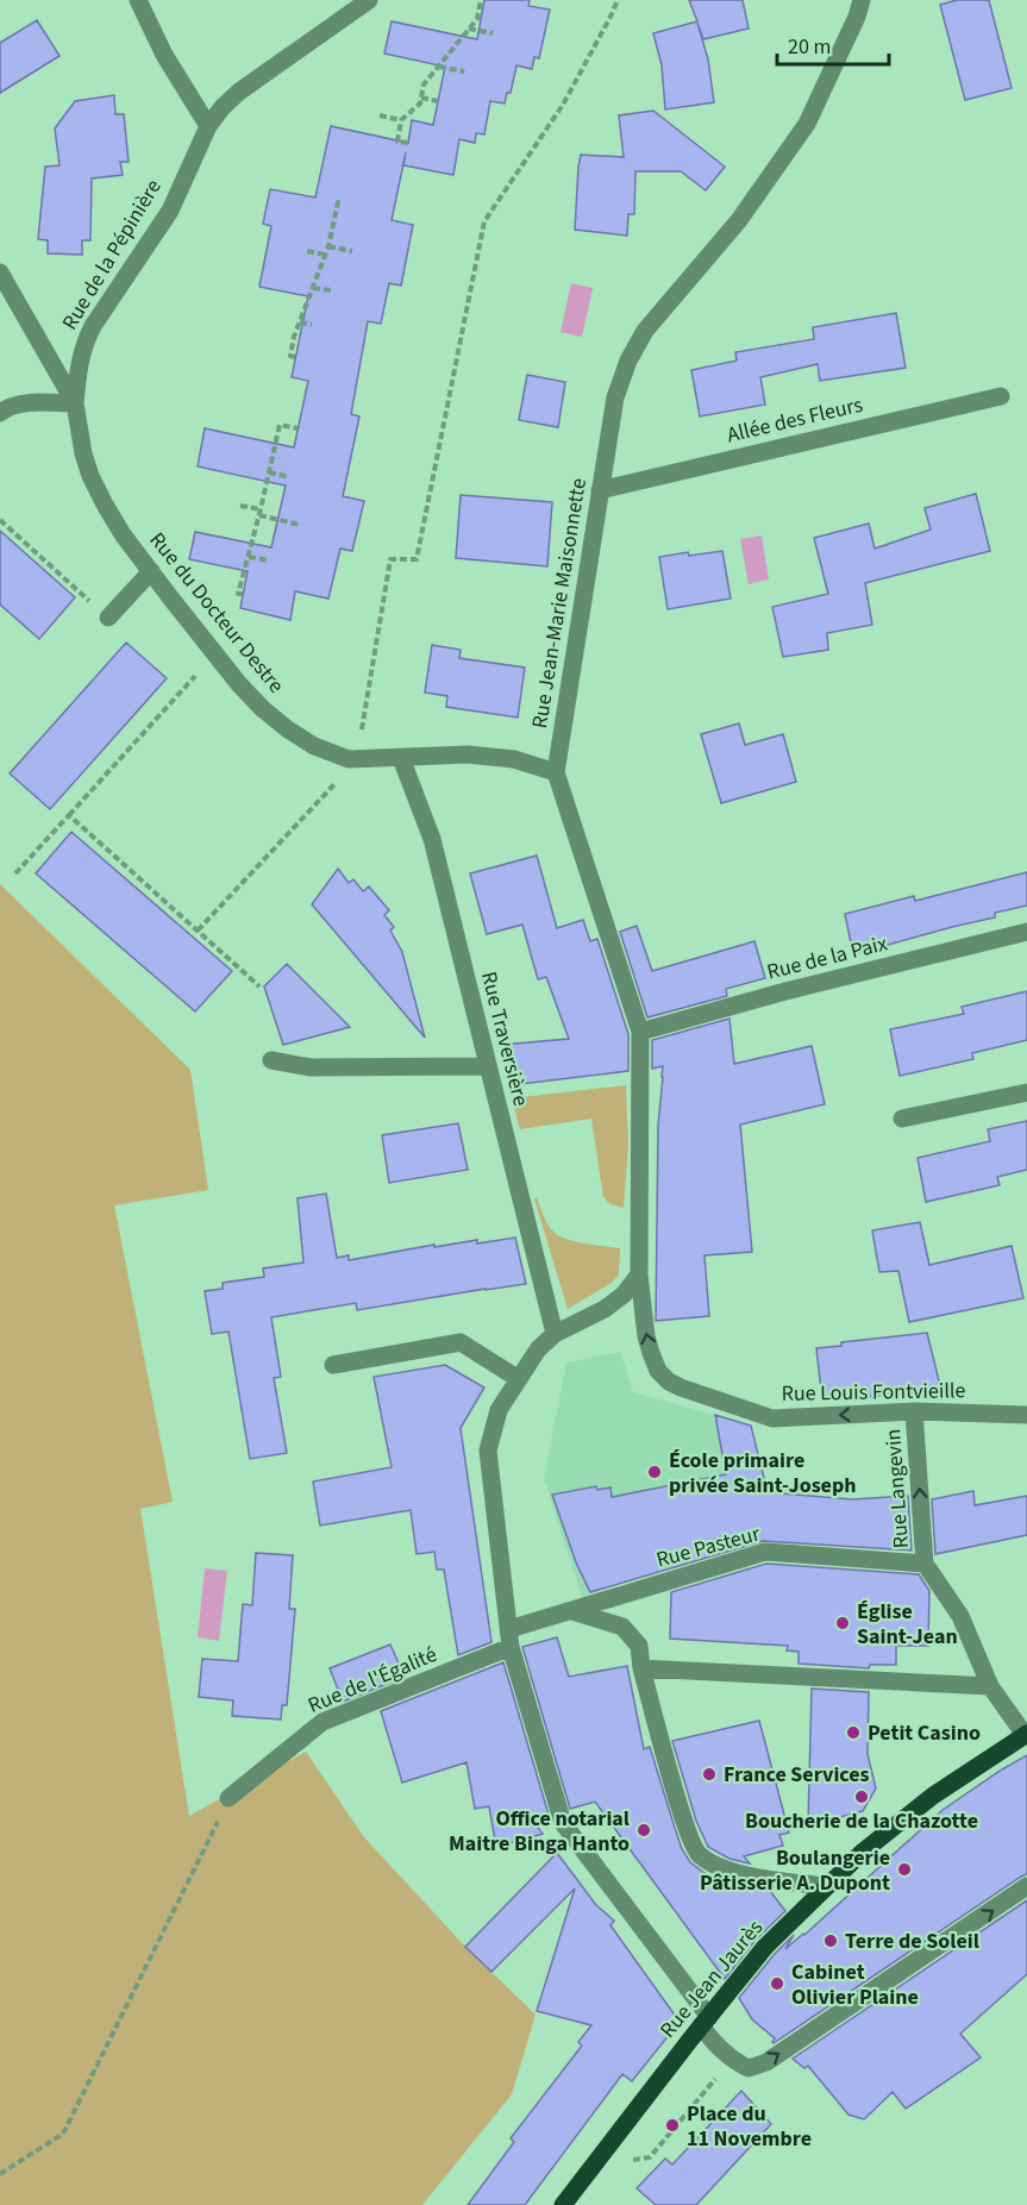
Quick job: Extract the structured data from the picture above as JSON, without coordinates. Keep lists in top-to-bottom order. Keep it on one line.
{"streets":{"main road":["Rue Jean Jaurès"],"street":["Rue de la Pépinière","Allée des Fleurs","Rue Jean-Marie Maisonnette","Rue du Docteur Destre","Rue de la Paix","Rue Traversière","Rue Louis Fontvieille","Rue Langevin","Rue Pasteur","Rue de l'Égalité"]},"crossings":[["Rue de la Pépinière","Rue du Docteur Destre"],["Allée des Fleurs","Rue Jean-Marie Maisonnette"],["Rue Jean-Marie Maisonnette","Rue du Docteur Destre"],["Rue Jean-Marie Maisonnette","Rue de la Paix"],["Rue Jean-Marie Maisonnette","Rue Louis Fontvieille"],["Rue du Docteur Destre","Rue Traversière"],["Rue Louis Fontvieille","Rue Langevin"],["Rue Langevin","Rue Pasteur"],["Rue Pasteur","Rue de l'Égalité"]],"one_way":["Rue Louis Fontvieille","Rue Langevin"],"places":["École primaire privée Saint-Joseph","Église Saint-Jean","Petit Casino","France Services","Boucherie de la Chazotte","Office notarial Maitre Binga Hanto","Boulangerie Pâtisserie A. Dupont","Terre de Soleil","Cabinet Olivier Plaine","Place du 11 Novembre"],"scale_bar":"20 m"}
